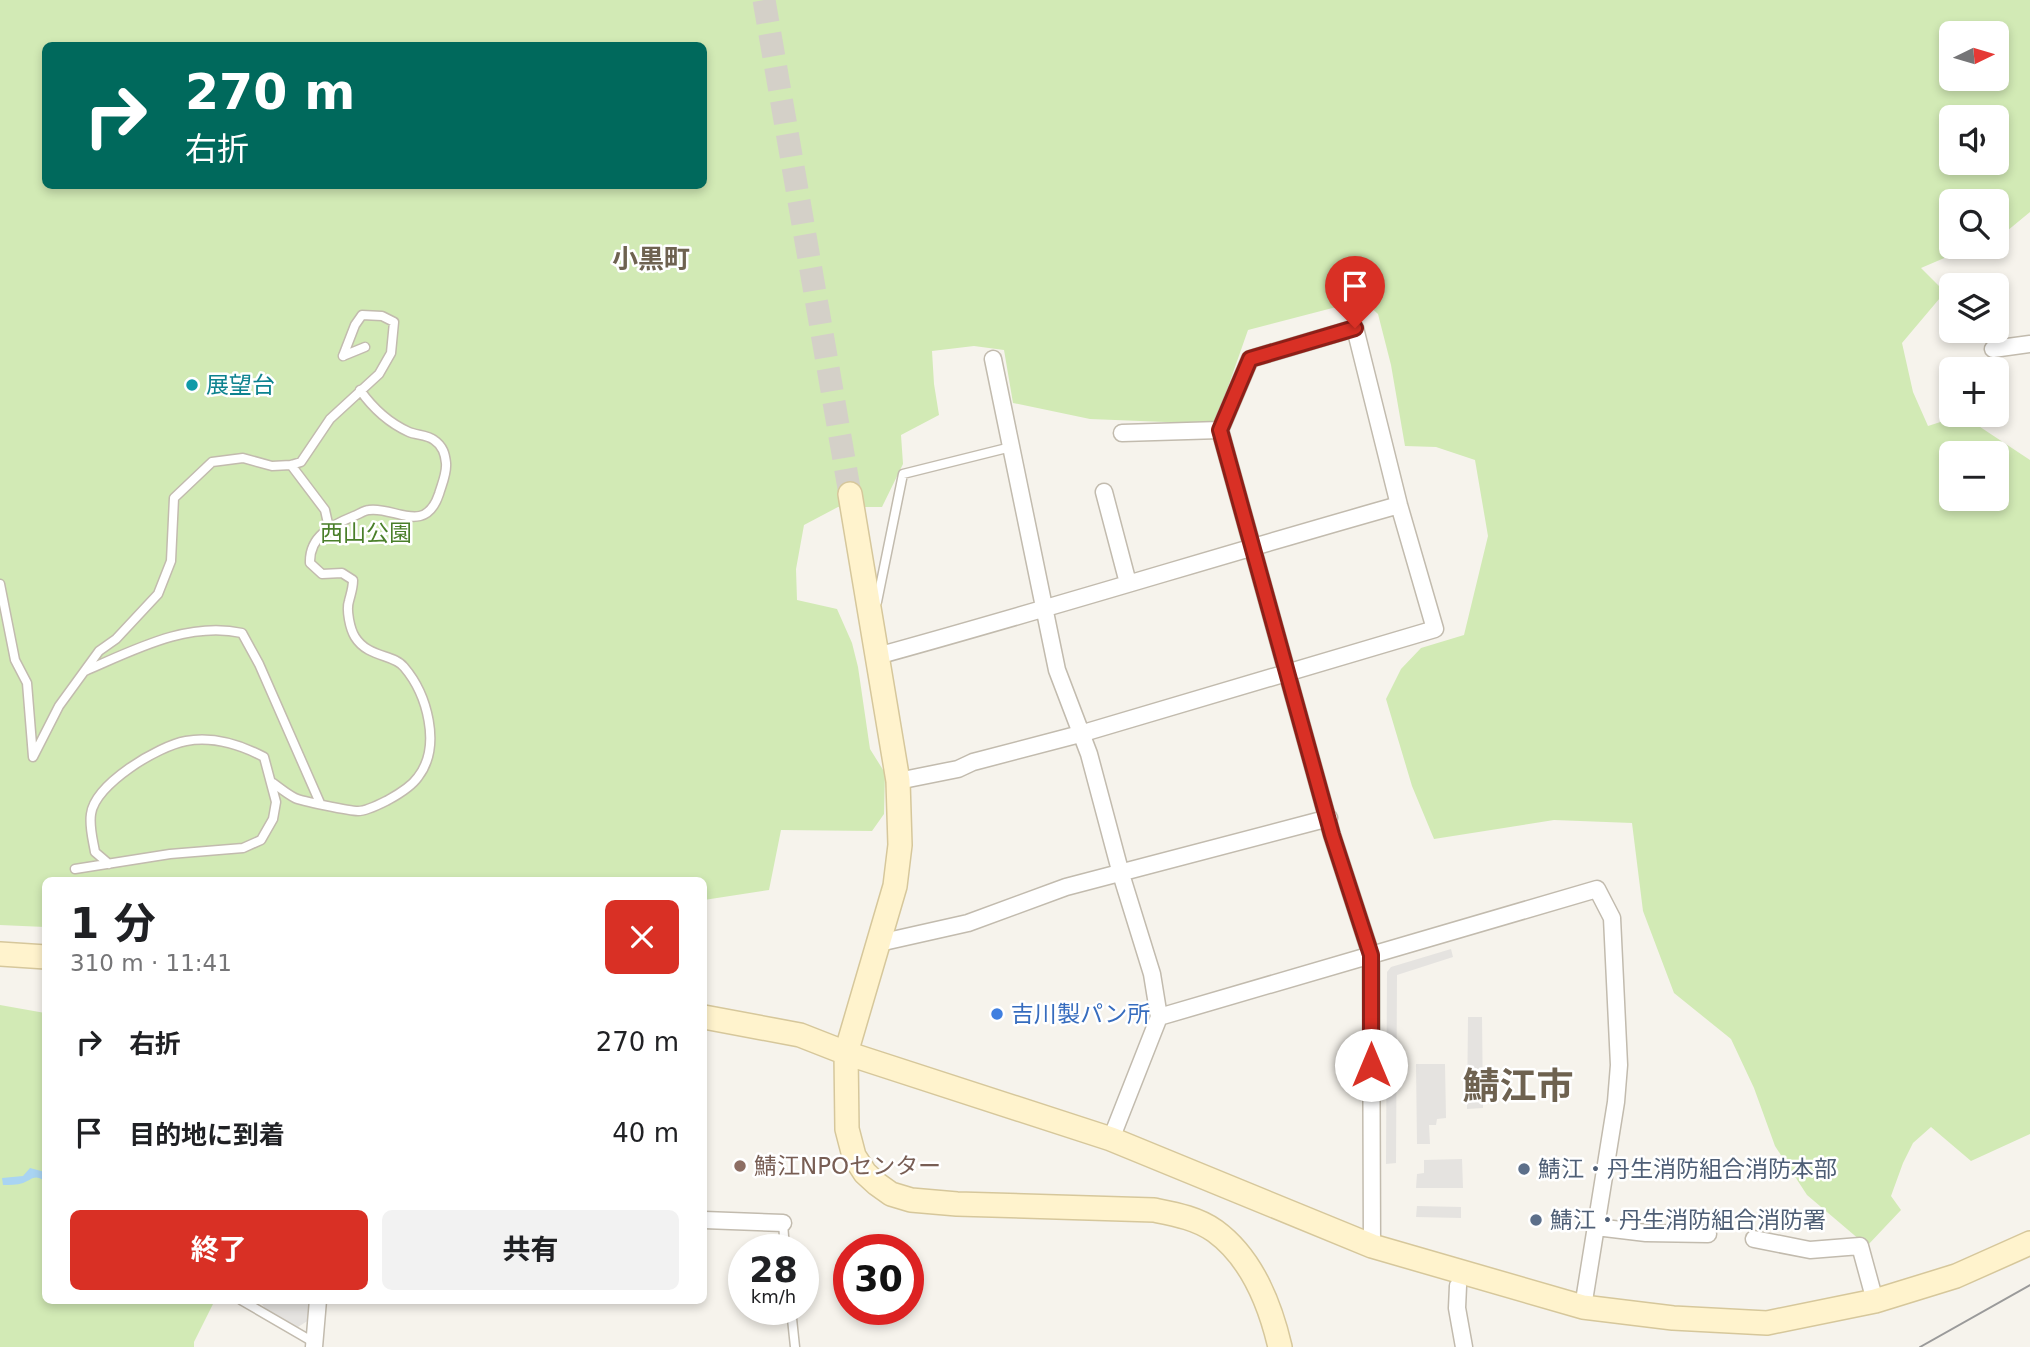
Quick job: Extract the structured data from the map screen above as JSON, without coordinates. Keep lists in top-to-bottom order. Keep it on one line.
{"districts":["小黒町","鯖江市"],"parks":["西山公園"],"places":["展望台","吉川製パン所","鯖江NPOセンター","鯖江・丹生消防組合消防本部","鯖江・丹生消防組合消防署"],"north":"right","page":{"map_buttons":["+","−"],"turn":["270 m","右折"],"heading":["1 分","310 m · 11:41"],"list":[{"name":"右折","value":"270 m"},{"name":"目的地に到着","value":"40 m"}],"buttons":["終了","共有"],"speed":"28 km/h","limit":"30"}}
